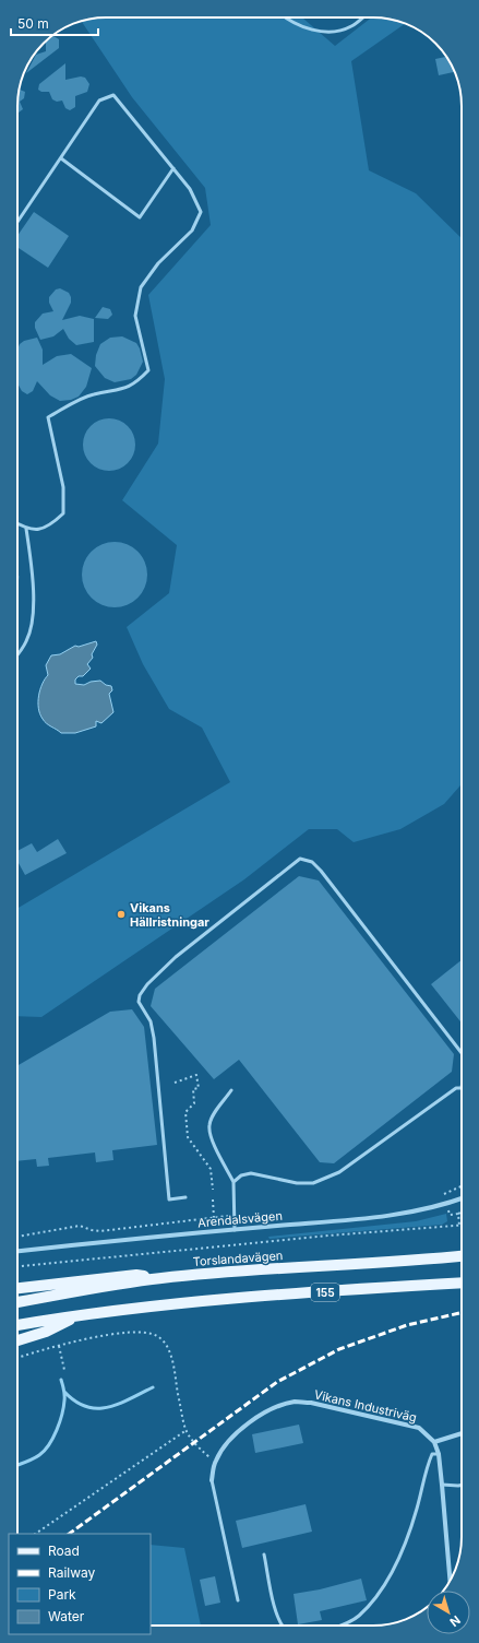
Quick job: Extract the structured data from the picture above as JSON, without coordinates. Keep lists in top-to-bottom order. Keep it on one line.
{"streets":{"main road":["Torslandavägen","155"],"street":["Arendalsvägen","Vikans Industriväg"]},"places":["Vikans Hällristningar"],"legend":["Road","Railway","Park","Water"],"scale_bar":"50 m","north":"bottom right"}
